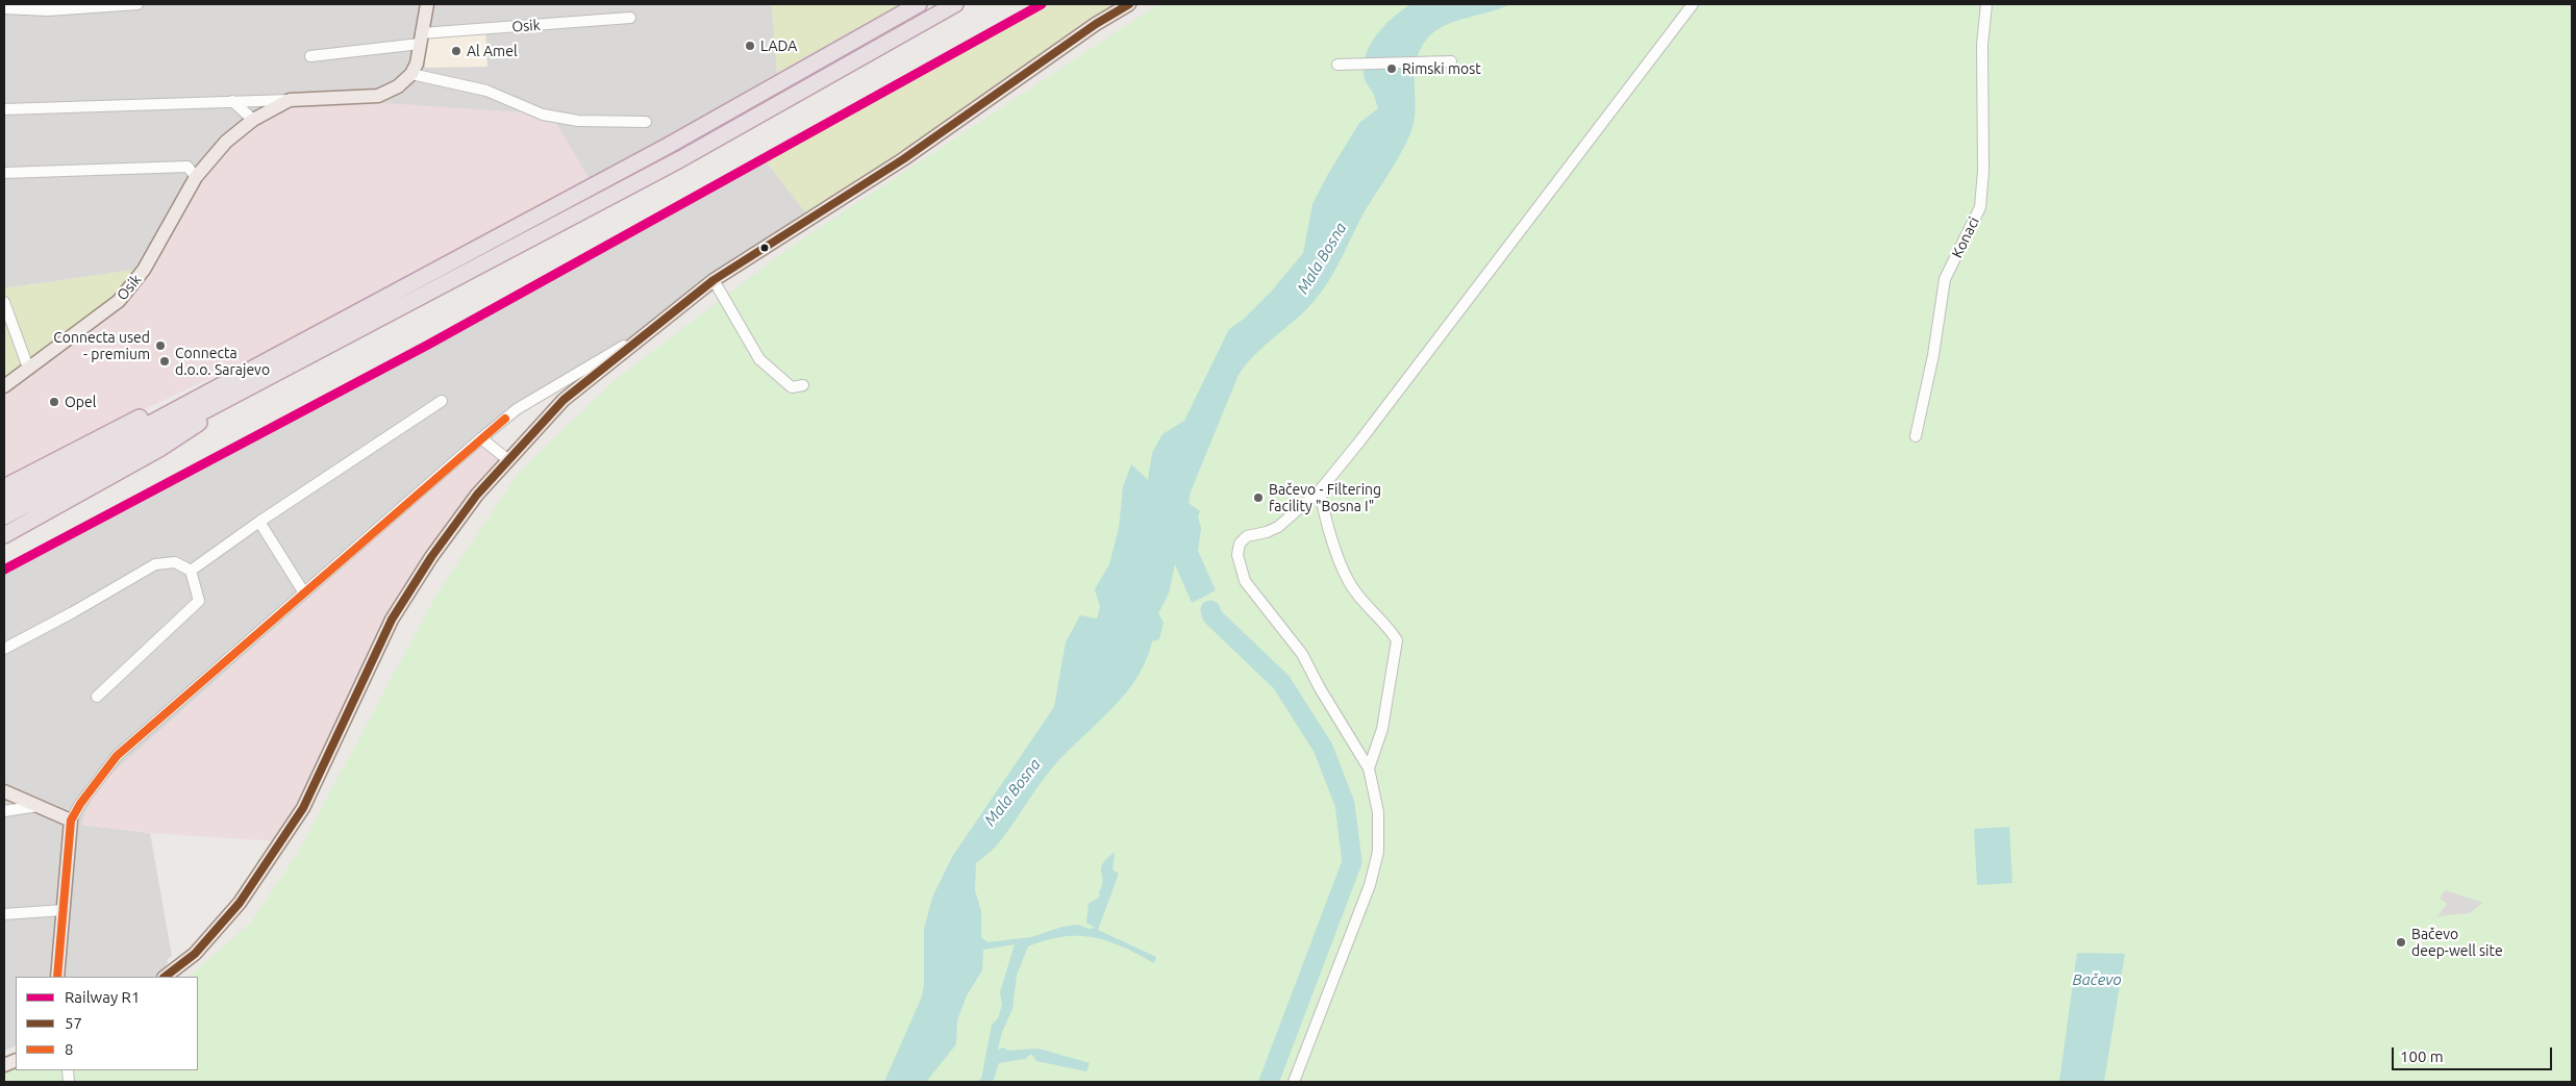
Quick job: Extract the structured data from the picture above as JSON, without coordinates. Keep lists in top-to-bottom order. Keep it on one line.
{"streets":{"main road":["Osik"],"street":["Konaci"]},"water":["Mala Bosna","Bačevo"],"places":["LADA","Al Amel","Rimski most","Connecta used - premium","Connecta d.o.o. Sarajevo","Opel","Bačevo - Filtering facility \"Bosna I\"","Bačevo deep-well site"],"lines":["rail line R1","transit line 57","transit line 8"],"legend":["Railway R1","57","8"],"scale_bar":"100 m"}
